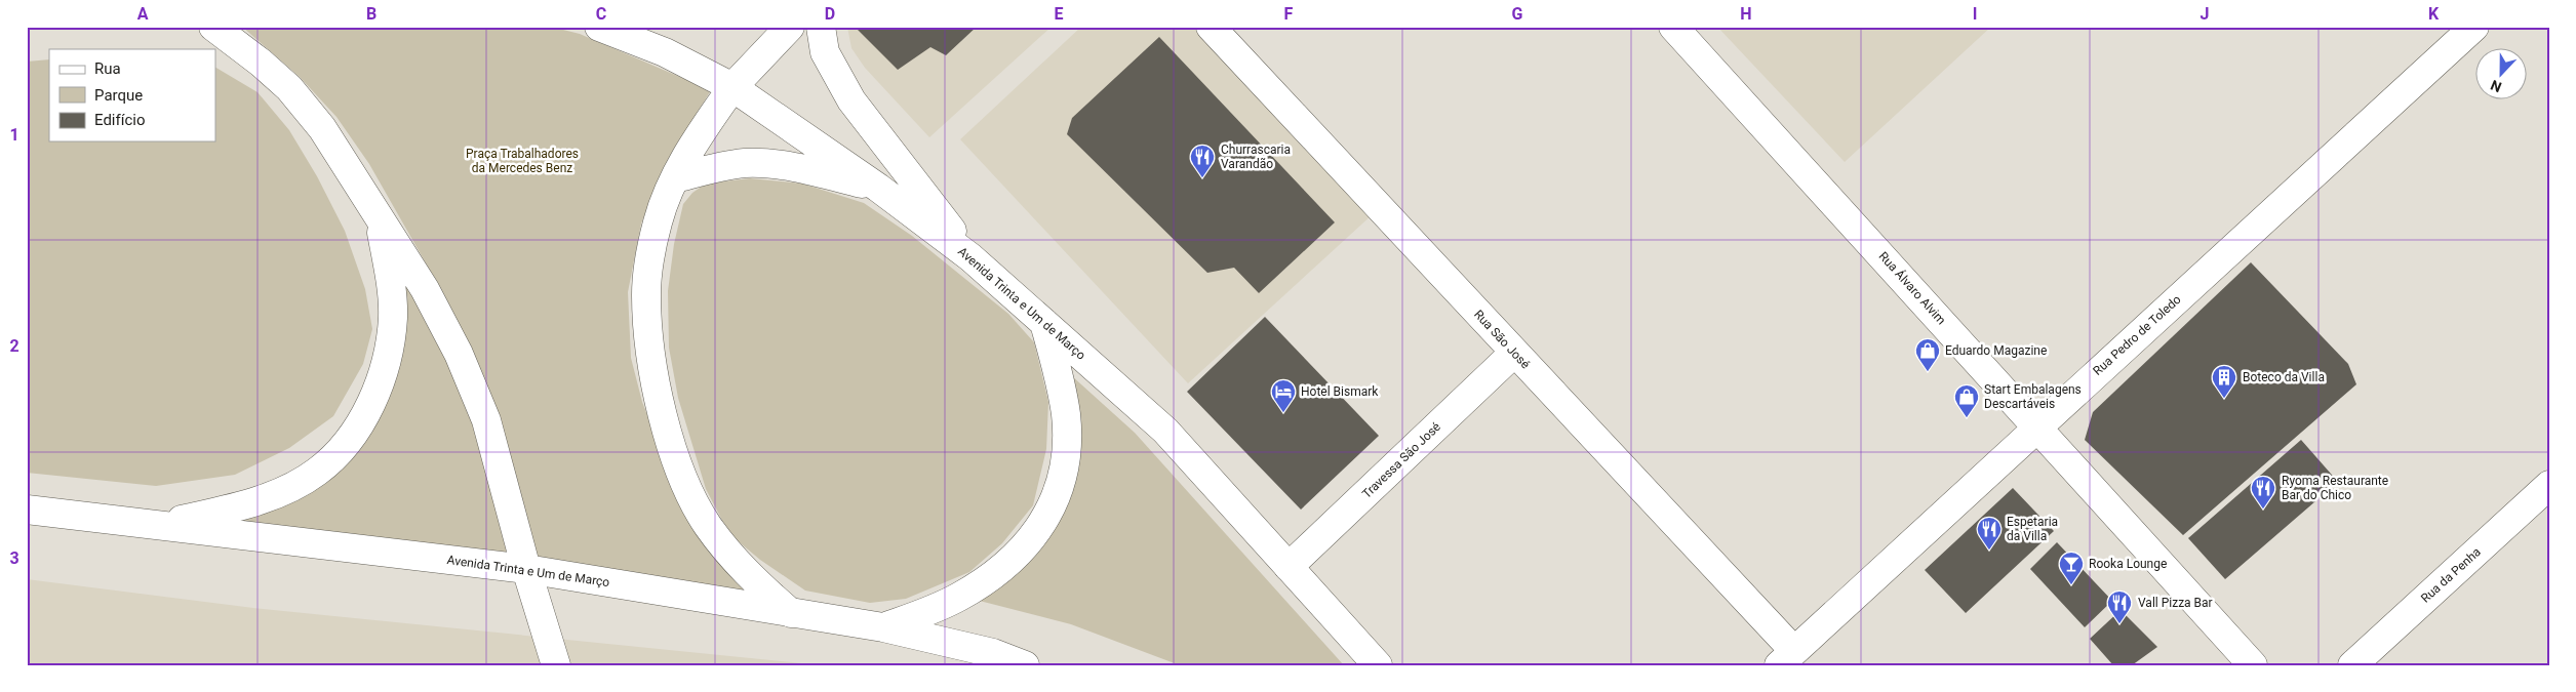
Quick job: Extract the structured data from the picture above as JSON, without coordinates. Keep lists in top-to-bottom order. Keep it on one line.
{"streets":{"main road":["Rua Álvaro Alvim","Avenida Trinta e Um de Março","Rua Pedro de Toledo","Rua São José","Travessa São José","Rua da Penha"]},"crossings":[["Rua Álvaro Alvim","Rua Pedro de Toledo"],["Avenida Trinta e Um de Março","Travessa São José"],["Rua Pedro de Toledo","Rua São José"],["Rua São José","Travessa São José"]],"parks":["Praça Trabalhadores da Mercedes Benz"],"places":{"restaurant":["Churrascaria Varandão","Ryoma Restaurante Bar do Chico","Espetaria da Villa","Vall Pizza Bar"],"shop":["Eduardo Magazine","Start Embalagens Descartáveis"],"building":["Boteco da Villa"],"hotel":["Hotel Bismark"],"bar":["Rooka Lounge"]},"legend":["Rua","Parque","Edifício"],"north":"bottom","grid":{"columns":["A","B","C","D","E","F","G","H","I","J","K"],"rows":["1","2","3"]}}
